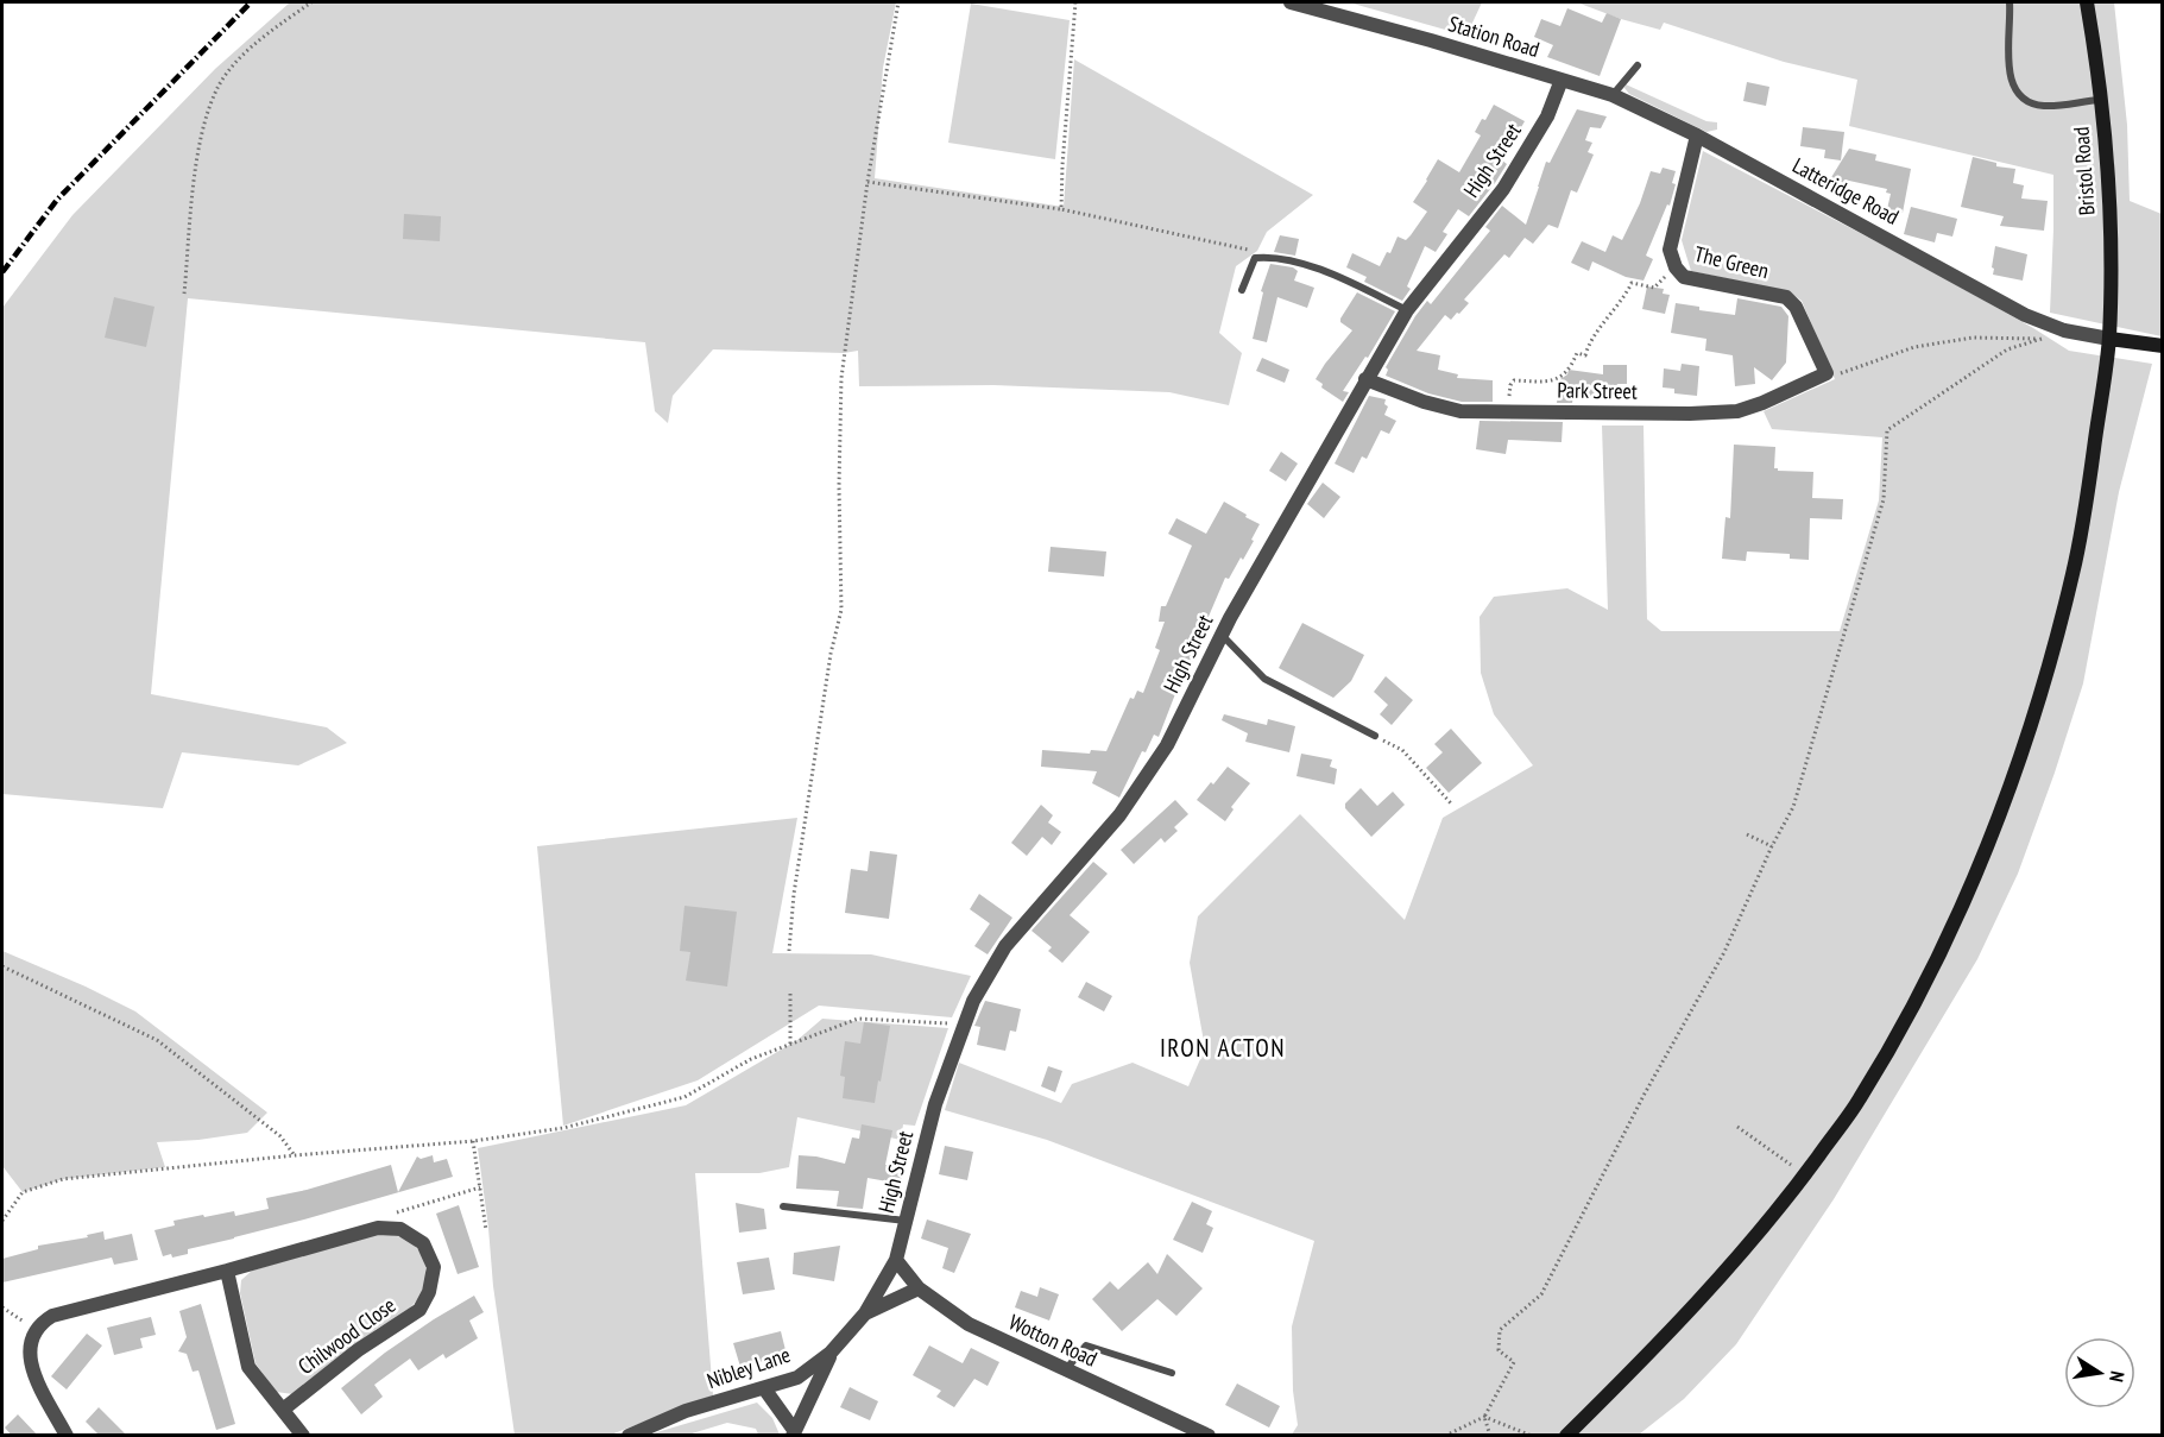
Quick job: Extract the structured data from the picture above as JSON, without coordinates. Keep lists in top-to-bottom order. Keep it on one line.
{"streets":{"main road":["Bristol Road"],"street":["Station Road","High Street","Latteridge Road","The Green","Park Street","Chilwood Close","Wotton Road","Nibley Lane"]},"crossings":[["Station Road","High Street"],["Station Road","Latteridge Road"],["High Street","Latteridge Road"],["High Street","Park Street"],["High Street","Wotton Road"],["High Street","Nibley Lane"],["Bristol Road","Latteridge Road"],["Latteridge Road","The Green"],["The Green","Park Street"],["Wotton Road","Nibley Lane"]],"districts":["IRON ACTON"],"north":"right"}
